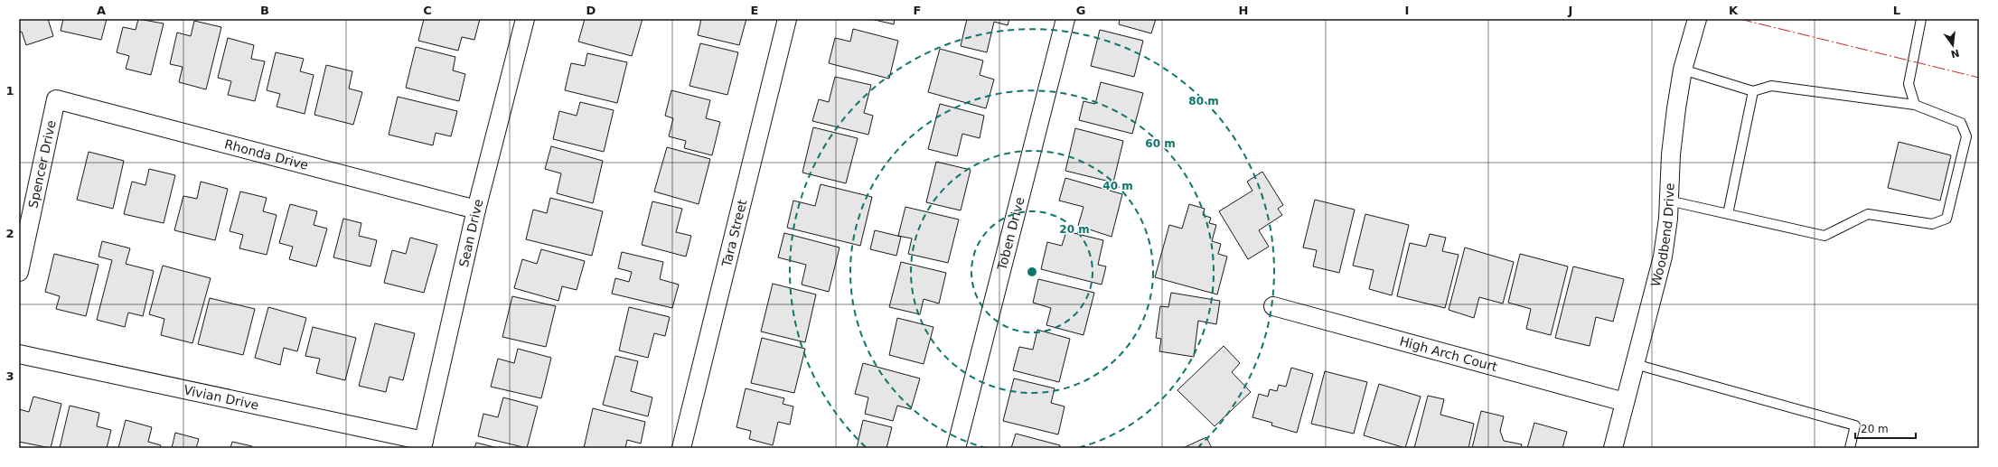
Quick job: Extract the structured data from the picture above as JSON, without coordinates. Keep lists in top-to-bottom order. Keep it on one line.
{"streets":{"street":["Rhonda Drive","Spencer Drive","Sean Drive","Tara Street","Toben Drive","Woodbend Drive","High Arch Court","Vivian Drive"]},"crossings":[["Rhonda Drive","Spencer Drive"],["Rhonda Drive","Sean Drive"],["Sean Drive","Vivian Drive"],["Woodbend Drive","High Arch Court"]],"scale_bar":"20 m","north":"bottom","grid":{"columns":["A","B","C","D","E","F","G","H","I","J","K","L"],"rows":["1","2","3"]},"rings":["80 m","60 m","40 m","20 m"]}
